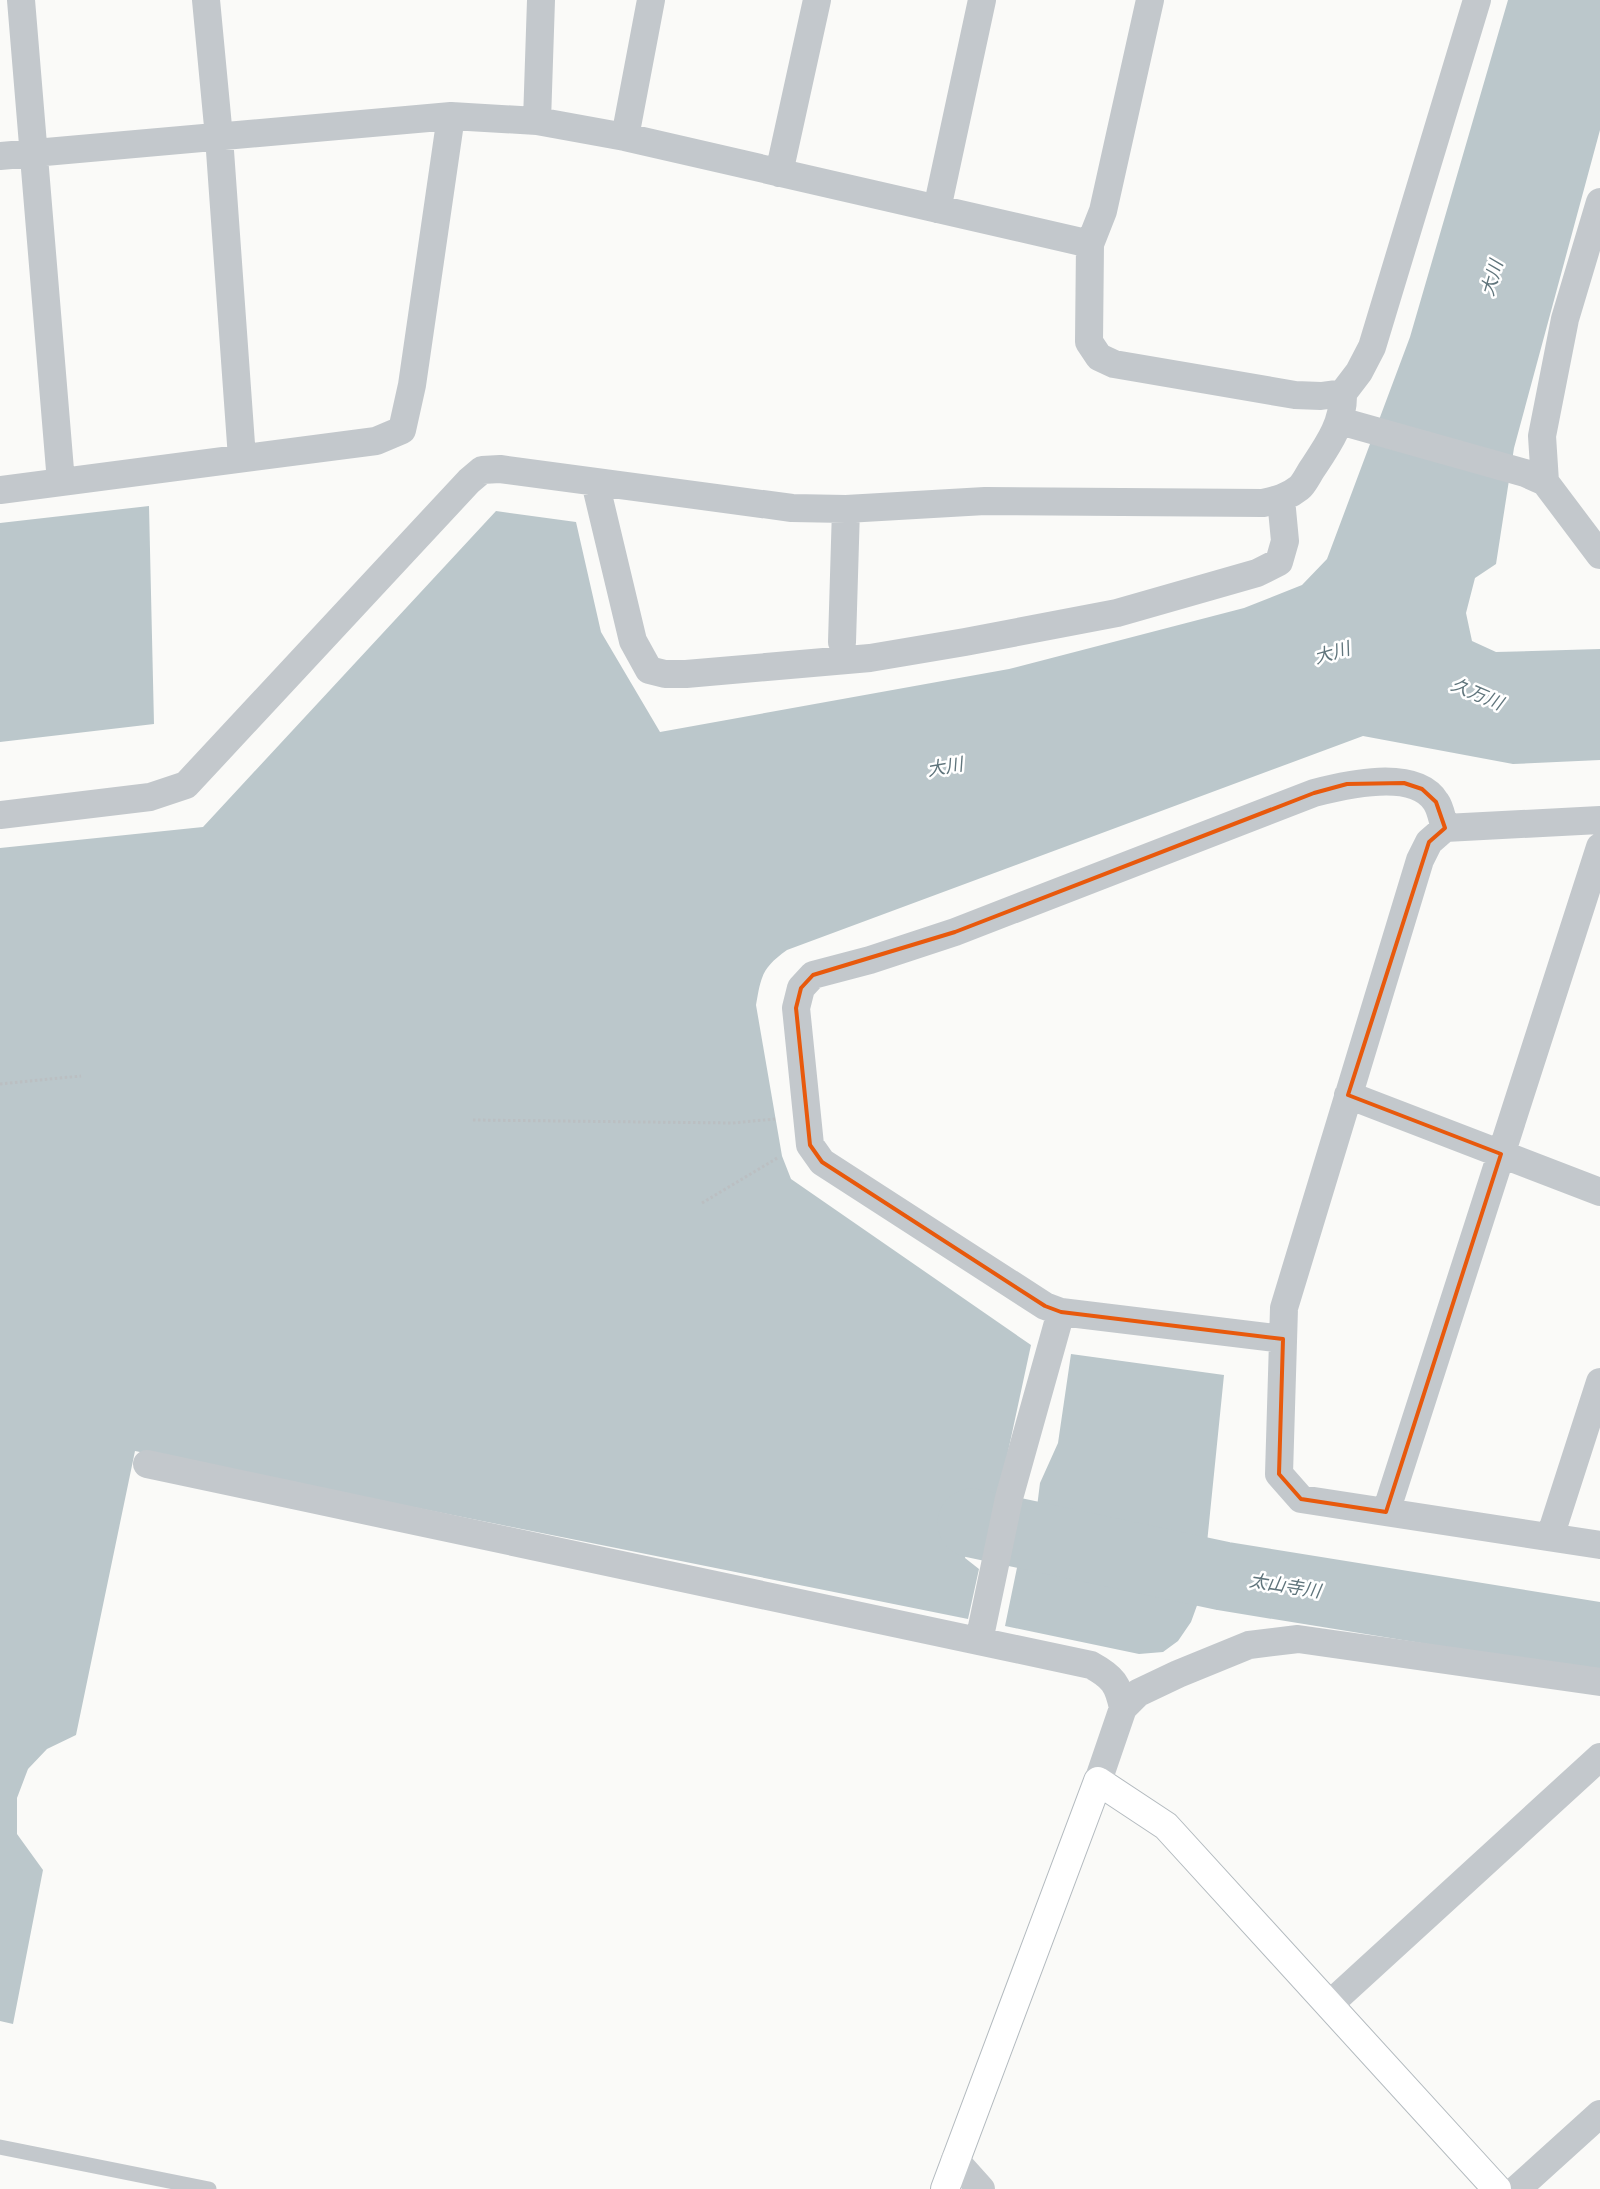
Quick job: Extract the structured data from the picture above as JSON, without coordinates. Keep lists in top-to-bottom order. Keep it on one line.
{"water":["大川","久万川","太山寺川"]}
